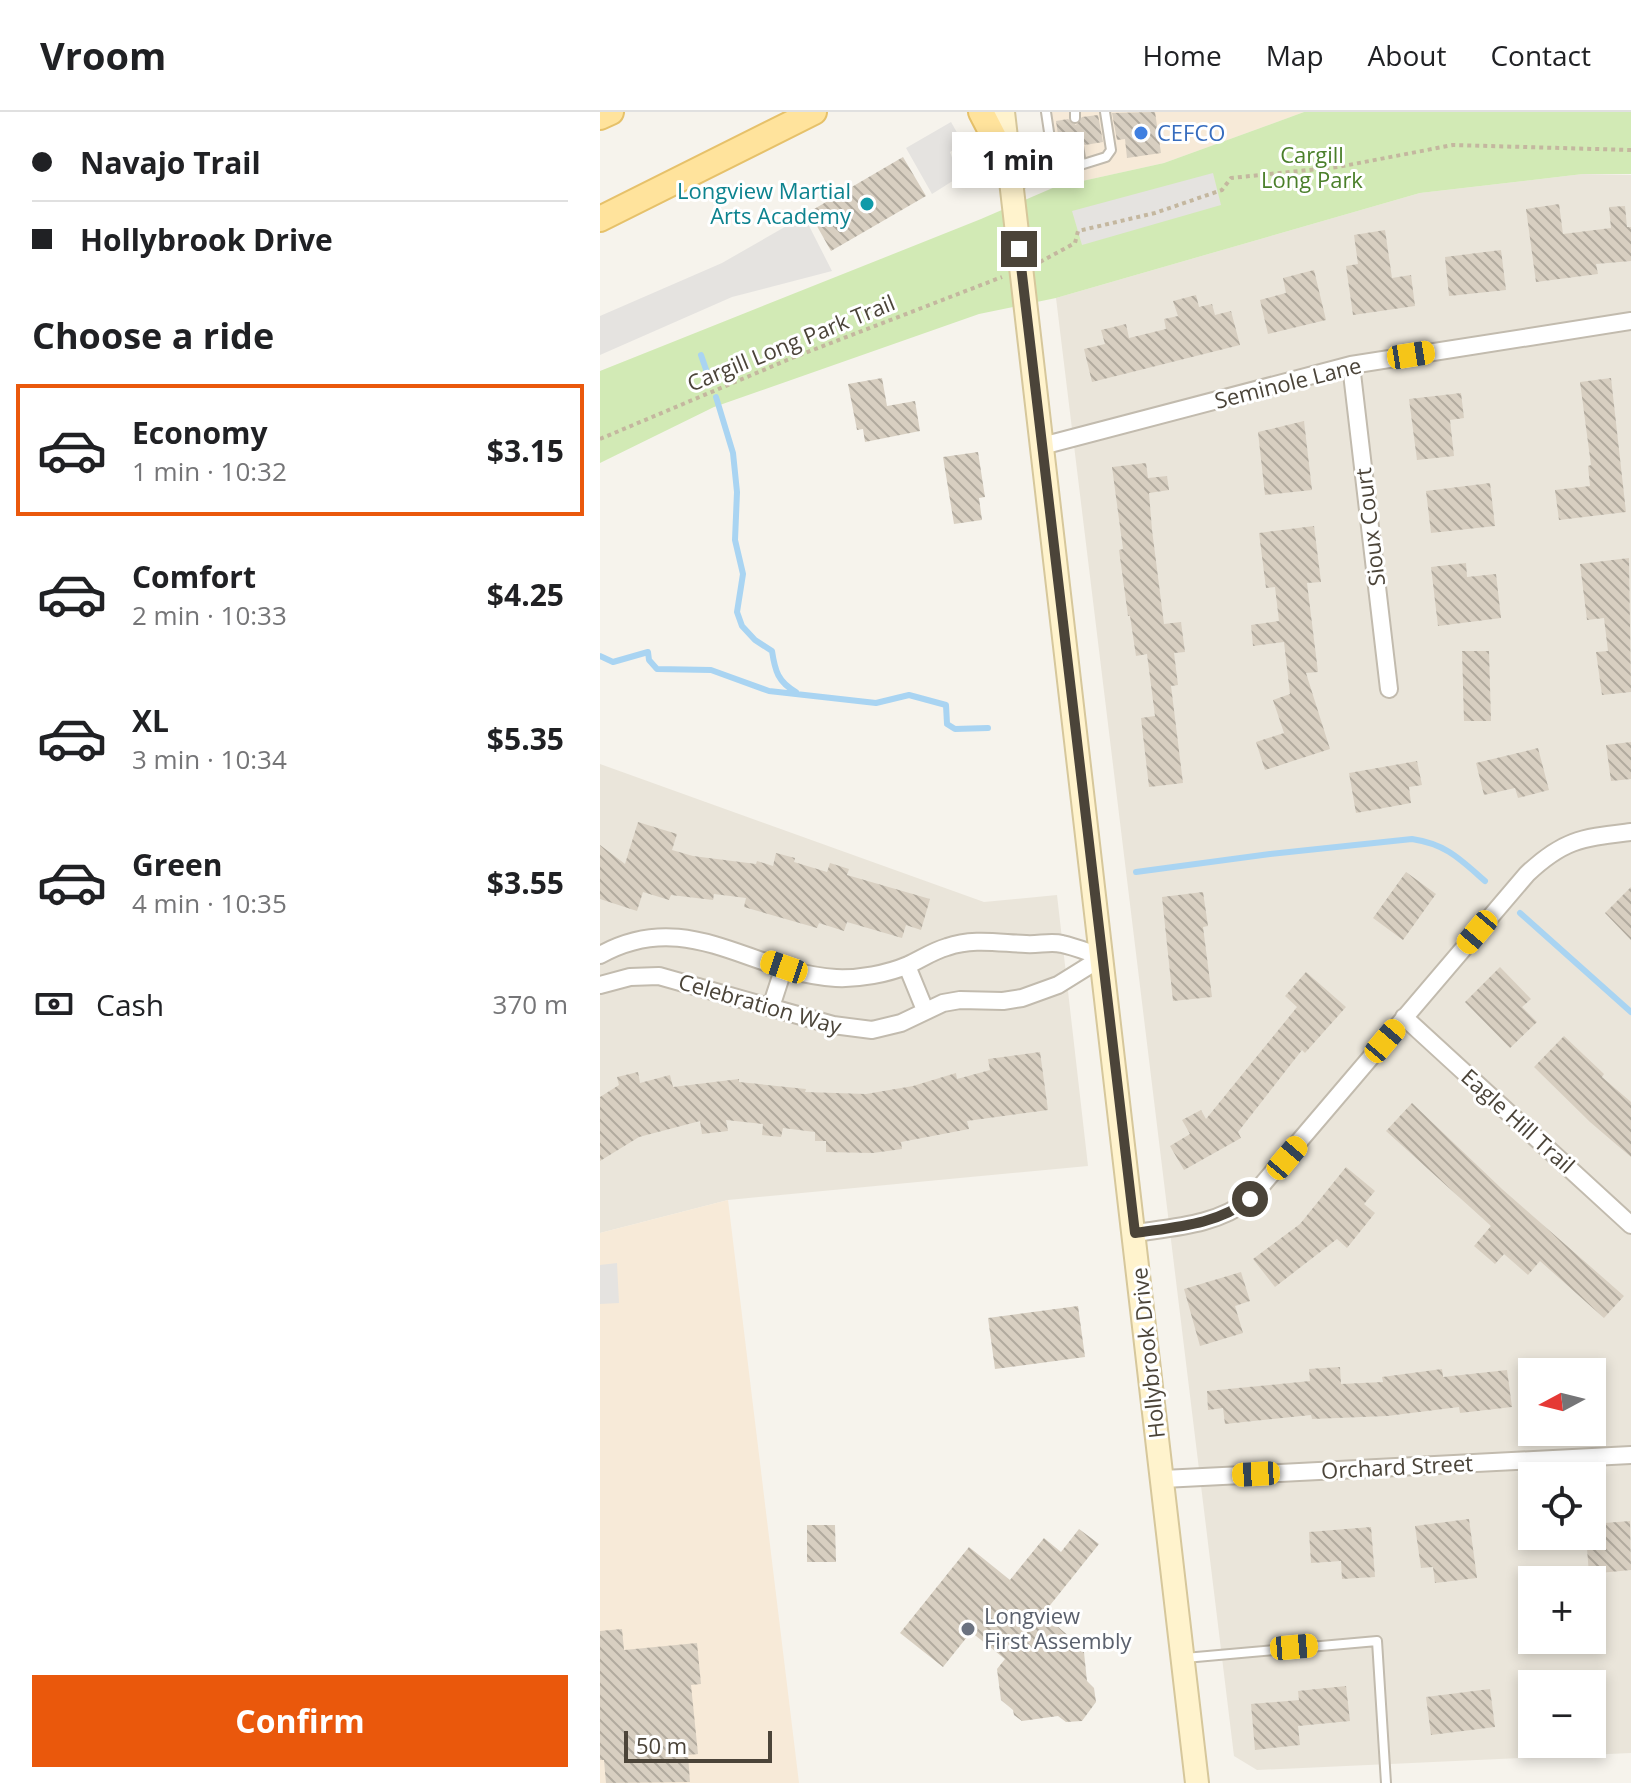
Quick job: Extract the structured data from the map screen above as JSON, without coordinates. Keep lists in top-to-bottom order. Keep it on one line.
{"streets":{"main road":["Hollybrook Drive"],"street":["Seminole Lane","Sioux Court","Celebration Way","Eagle Hill Trail","Orchard Street"],"path":["Cargill Long Park Trail"]},"crossings":[["Seminole Lane","Sioux Court"],["Seminole Lane","Hollybrook Drive"],["Celebration Way","Hollybrook Drive"],["Hollybrook Drive","Orchard Street"]],"parks":["Cargill Long Park"],"places":["CEFCO","Longview Martial Arts Academy","Longview First Assembly"],"scale_bar":"50 m","north":"left","page":{"header":"Vroom","nav":["Home","Map","About","Contact"],"banner":["Navajo Trail","Hollybrook Drive"],"bubble":"1 min","heading":"Choose a ride","list":[{"name":"Economy","note":"1 min · 10:32","value":"$3.15"},{"name":"Comfort","note":"2 min · 10:33","value":"$4.25"},{"name":"XL","note":"3 min · 10:34","value":"$5.35"},{"name":"Green","note":"4 min · 10:35","value":"$3.55"}],"pay":["Cash","370 m"],"map_buttons":["+","−"],"buttons":"Confirm","scale":"50 m"}}
